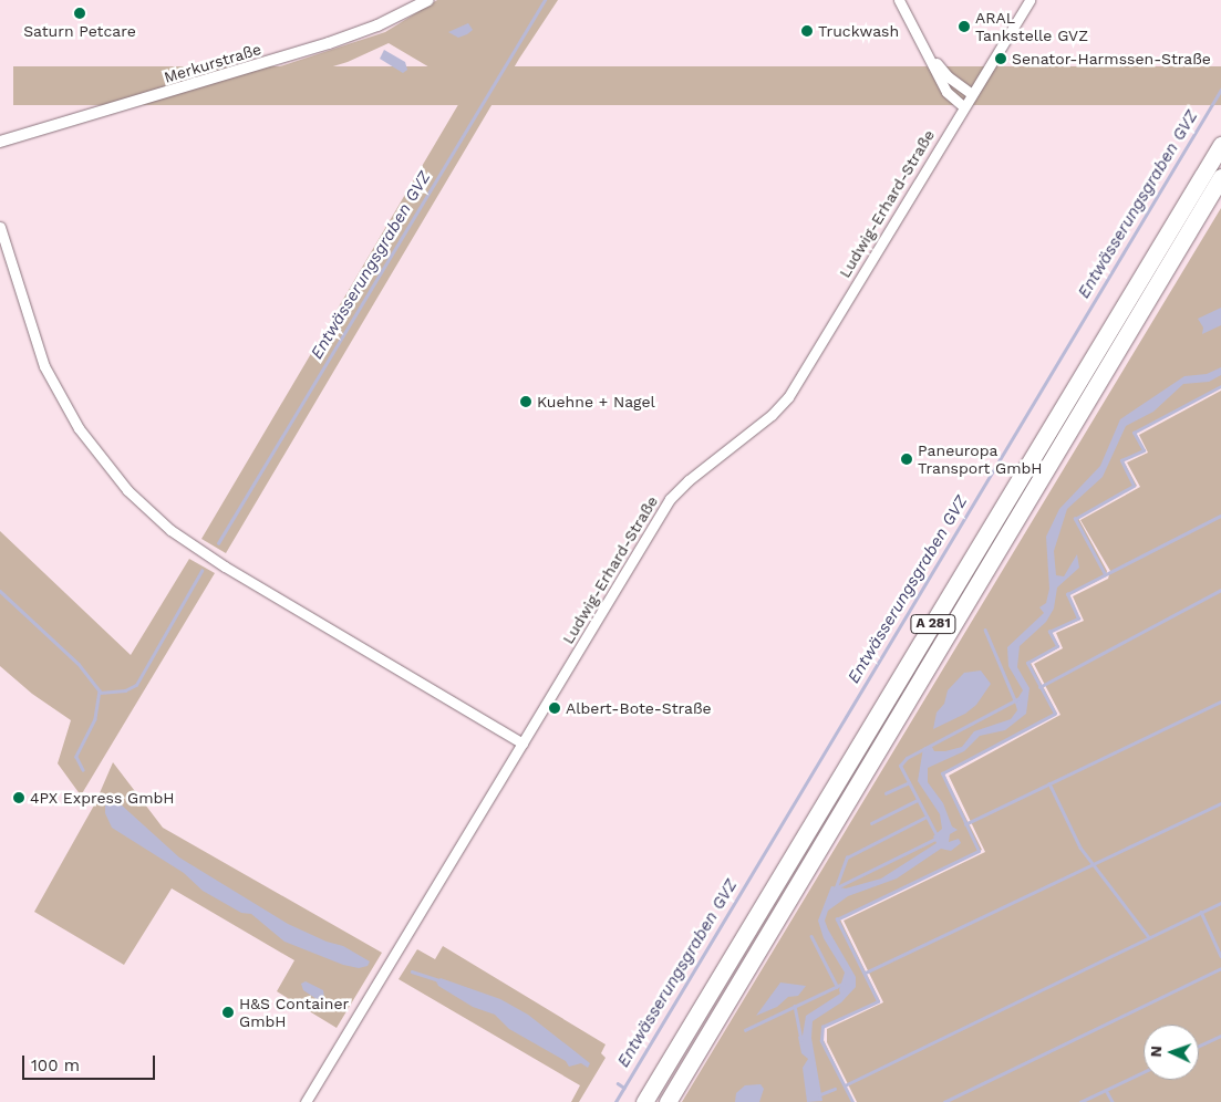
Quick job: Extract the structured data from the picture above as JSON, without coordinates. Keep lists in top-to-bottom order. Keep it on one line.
{"streets":{"highway":["A 281"],"street":["Merkurstraße","Ludwig-Erhard-Straße"]},"water":["Entwässerungsgraben GVZ"],"places":["Saturn Petcare","ARAL Tankstelle GVZ","Truckwash","Senator-Harmssen-Straße","Kuehne + Nagel","Paneuropa Transport GmbH","Albert-Bote-Straße","4PX Express GmbH","H&S Container GmbH"],"scale_bar":"100 m","north":"left"}
